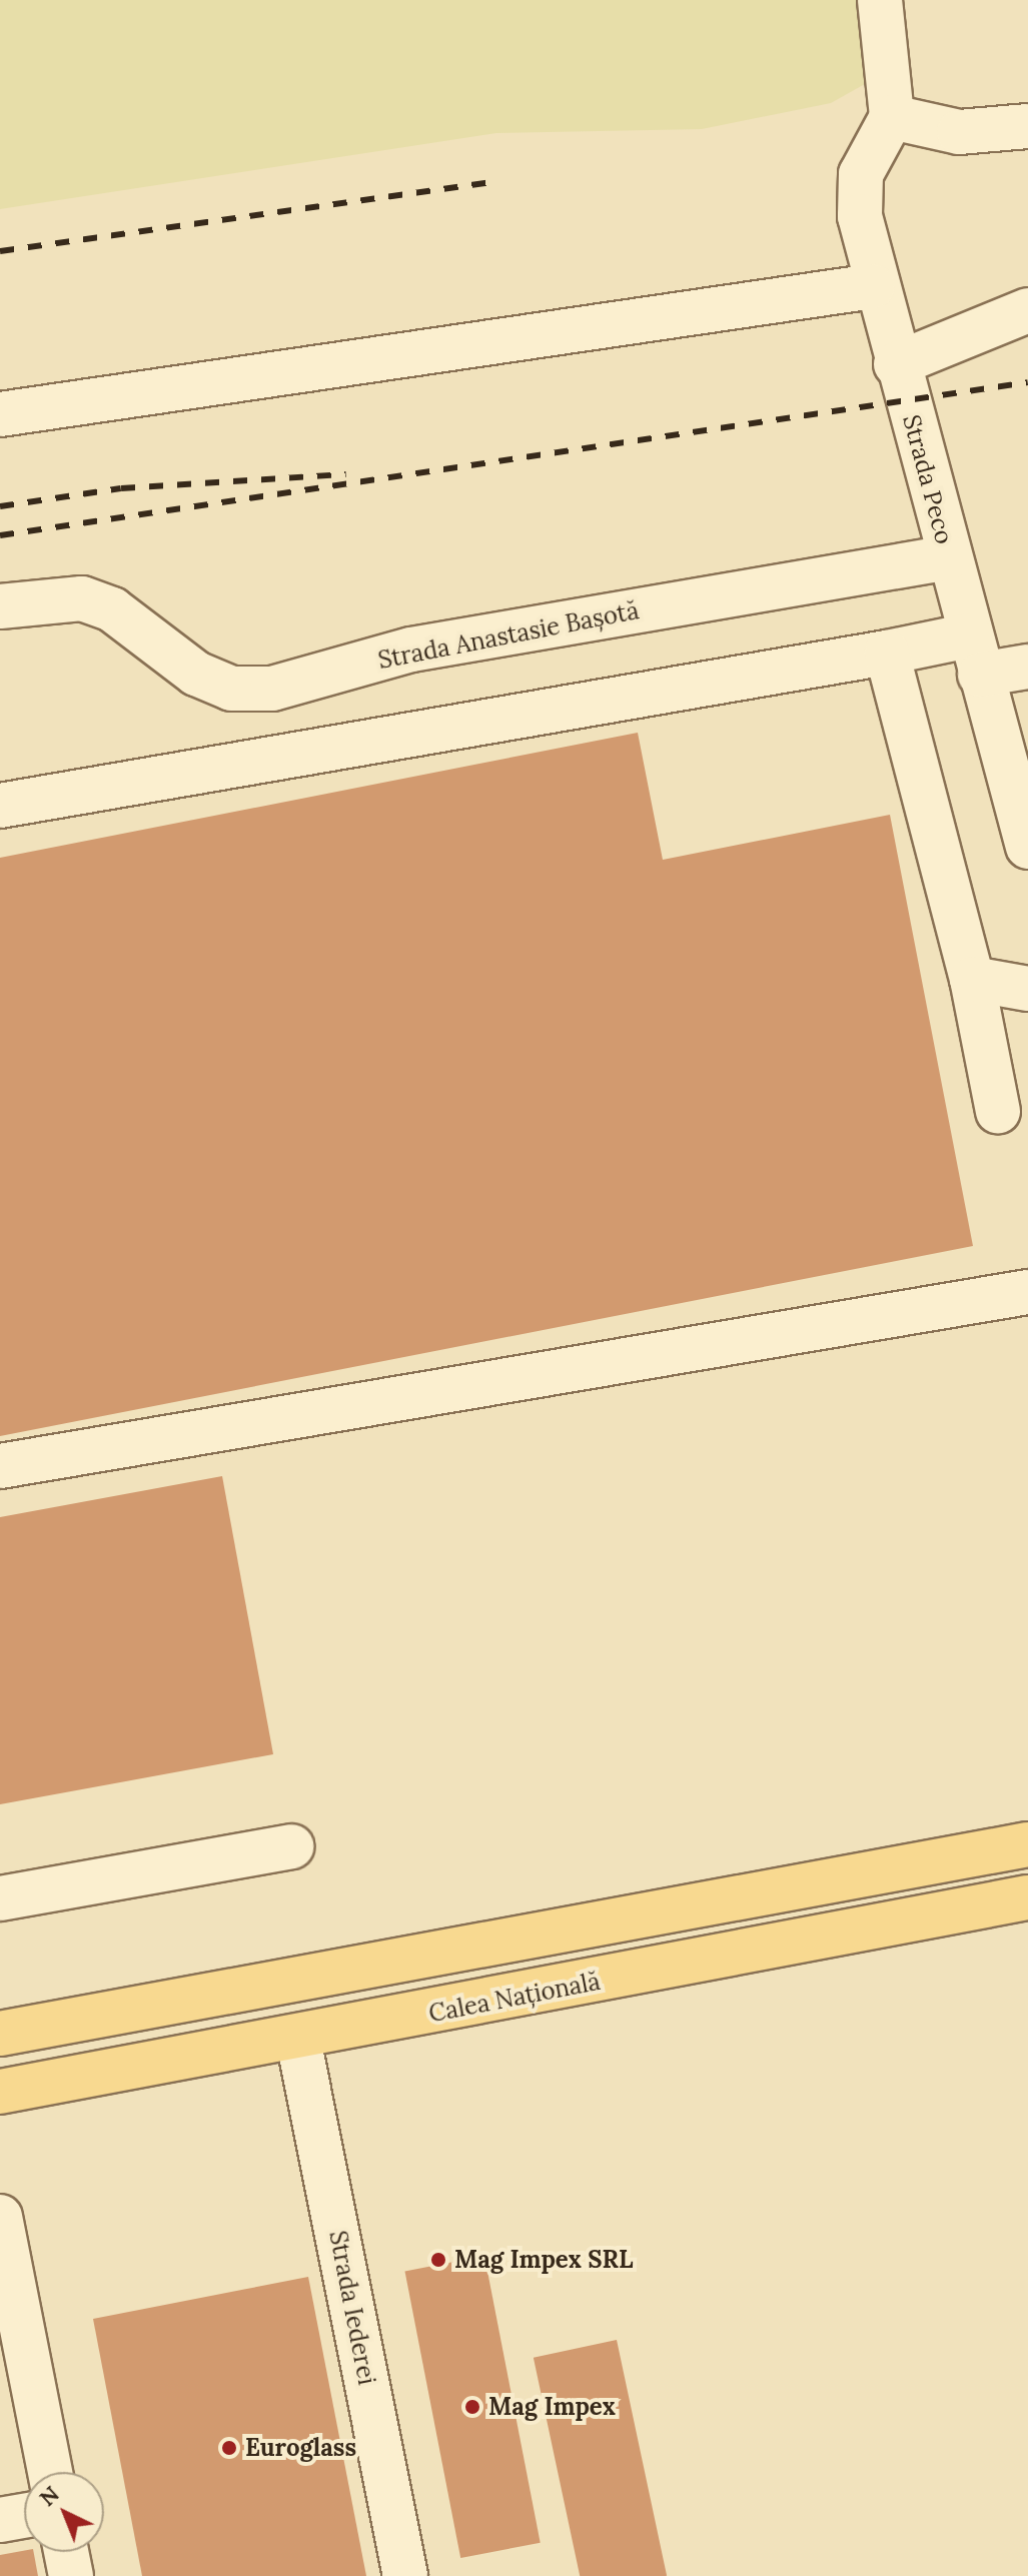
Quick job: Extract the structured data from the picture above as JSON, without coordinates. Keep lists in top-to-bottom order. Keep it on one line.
{"streets":{"main road":["Calea Națională"],"street":["Strada Peco","Strada Anastasie Bașotă","Strada Iederei"]},"crossings":[["Strada Peco","Strada Anastasie Bașotă"],["Calea Națională","Strada Iederei"]],"places":["Mag Impex SRL","Mag Impex","Euroglass"],"north":"top left"}
